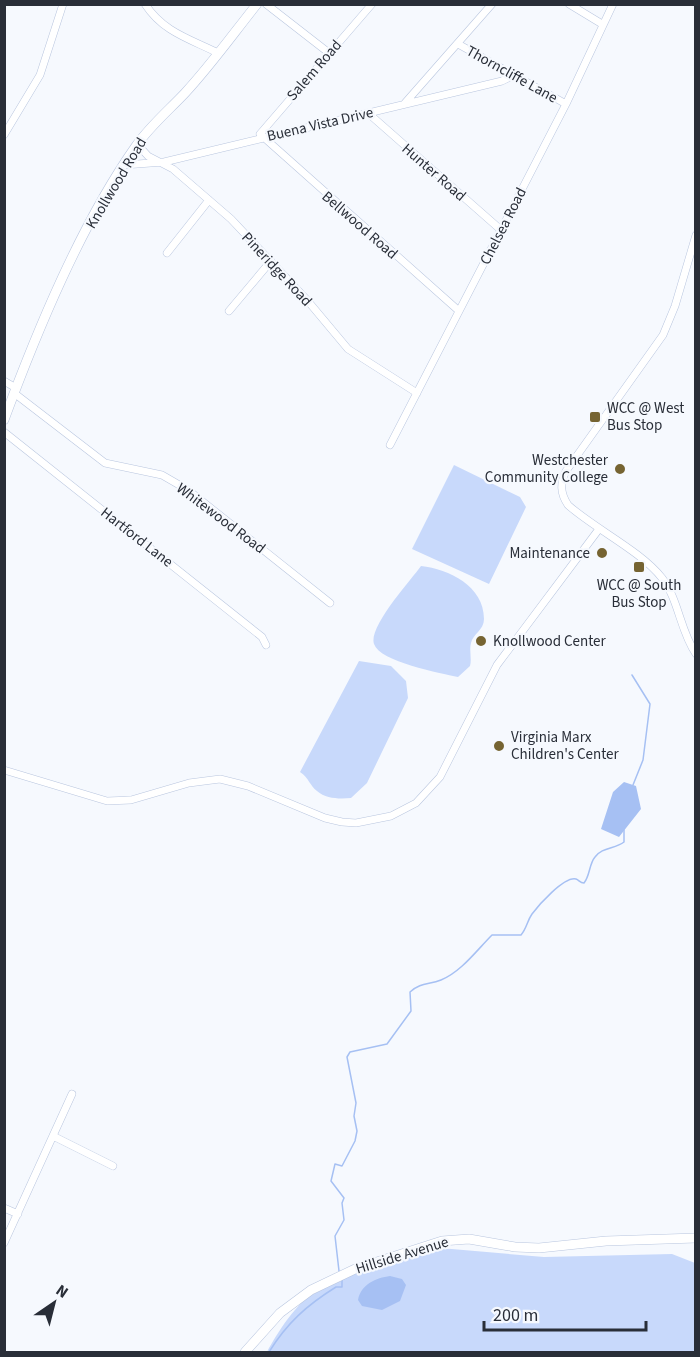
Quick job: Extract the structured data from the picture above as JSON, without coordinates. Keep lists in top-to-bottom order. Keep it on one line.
{"streets":{"main road":["Knollwood Road","Hillside Avenue"],"street":["Salem Road","Thorncliffe Lane","Buena Vista Drive","Hunter Road","Bellwood Road","Chelsea Road","Pineridge Road","Whitewood Road","Hartford Lane"]},"crossings":[["Salem Road","Buena Vista Drive"],["Salem Road","Bellwood Road"],["Thorncliffe Lane","Buena Vista Drive"],["Thorncliffe Lane","Chelsea Road"],["Buena Vista Drive","Hunter Road"],["Buena Vista Drive","Knollwood Road"],["Buena Vista Drive","Bellwood Road"],["Buena Vista Drive","Pineridge Road"],["Hunter Road","Chelsea Road"],["Knollwood Road","Pineridge Road"],["Knollwood Road","Whitewood Road"],["Bellwood Road","Chelsea Road"],["Chelsea Road","Pineridge Road"]],"places":{"transit":["WCC @ West Bus Stop","WCC @ South Bus Stop"],"other":["Westchester Community College","Maintenance","Knollwood Center","Virginia Marx Children's Center"]},"scale_bar":"200 m","north":"top right"}
